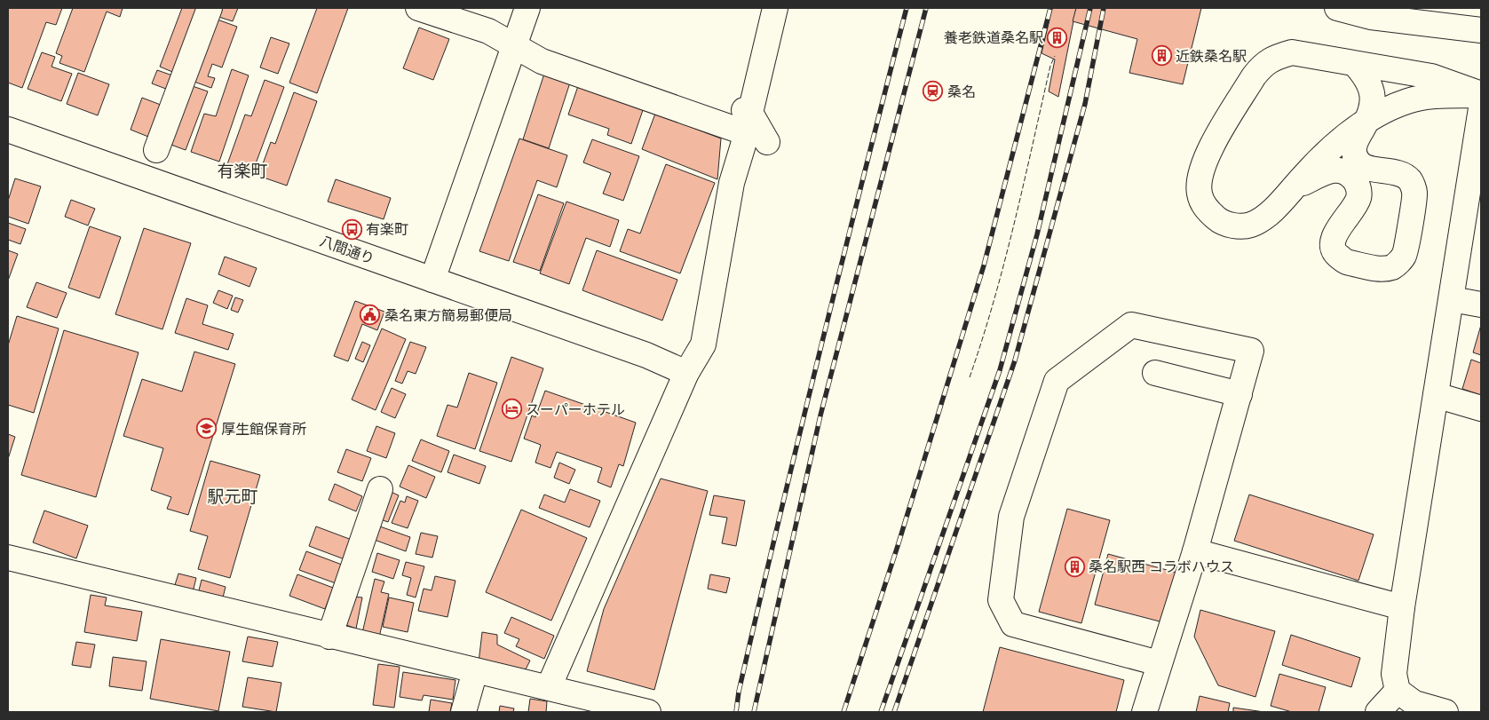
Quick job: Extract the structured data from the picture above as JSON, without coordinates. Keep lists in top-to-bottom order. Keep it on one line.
{"streets":{"street":["八間通り"]},"districts":["有楽町","駅元町"],"places":{"building":["養老鉄道桑名駅","近鉄桑名駅","桑名駅西 コラボハウス"],"station":["桑名"],"bus stop":["有楽町"],"public building":["桑名東方簡易郵便局"],"hotel":["スーパーホテル"],"school or university":["厚生館保育所"]}}
